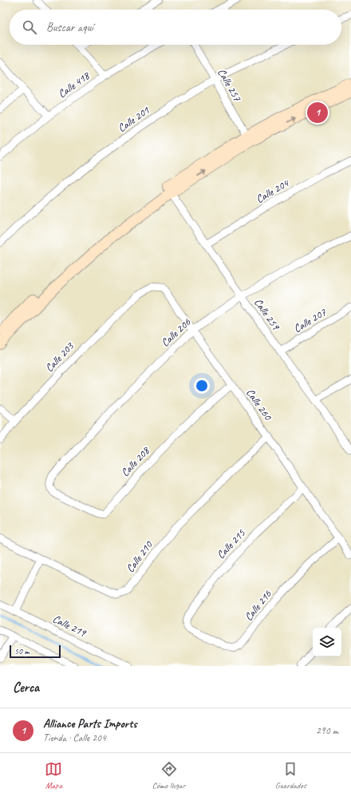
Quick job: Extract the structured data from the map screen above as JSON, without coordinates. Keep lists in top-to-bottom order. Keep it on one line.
{"streets":{"street":["Calle 418","Calle 257","Calle 201","Calle 204","Calle 259","Calle 207","Calle 206","Calle 203","Calle 260","Calle 208","Calle 215","Calle 210","Calle 216","Calle 219"]},"crossings":[["Calle 257","Calle 201"],["Calle 204","Calle 259"],["Calle 259","Calle 207"],["Calle 259","Calle 206"],["Calle 206","Calle 260"],["Calle 206","Calle 208"],["Calle 203","Calle 260"],["Calle 260","Calle 208"],["Calle 260","Calle 215"],["Calle 260","Calle 210"],["Calle 260","Calle 216"],["Calle 215","Calle 216"]],"scale_bar":"50 m","page":{"search":"Buscar aquí","pins":"1","scale":"50 m","heading":"Cerca","list":[{"mark":"1","name":"Alliance Parts Imports","note":"Tienda · Calle 204","value":"290 m"}],"nav":["Mapa","Cómo llegar","Guardados"]}}
